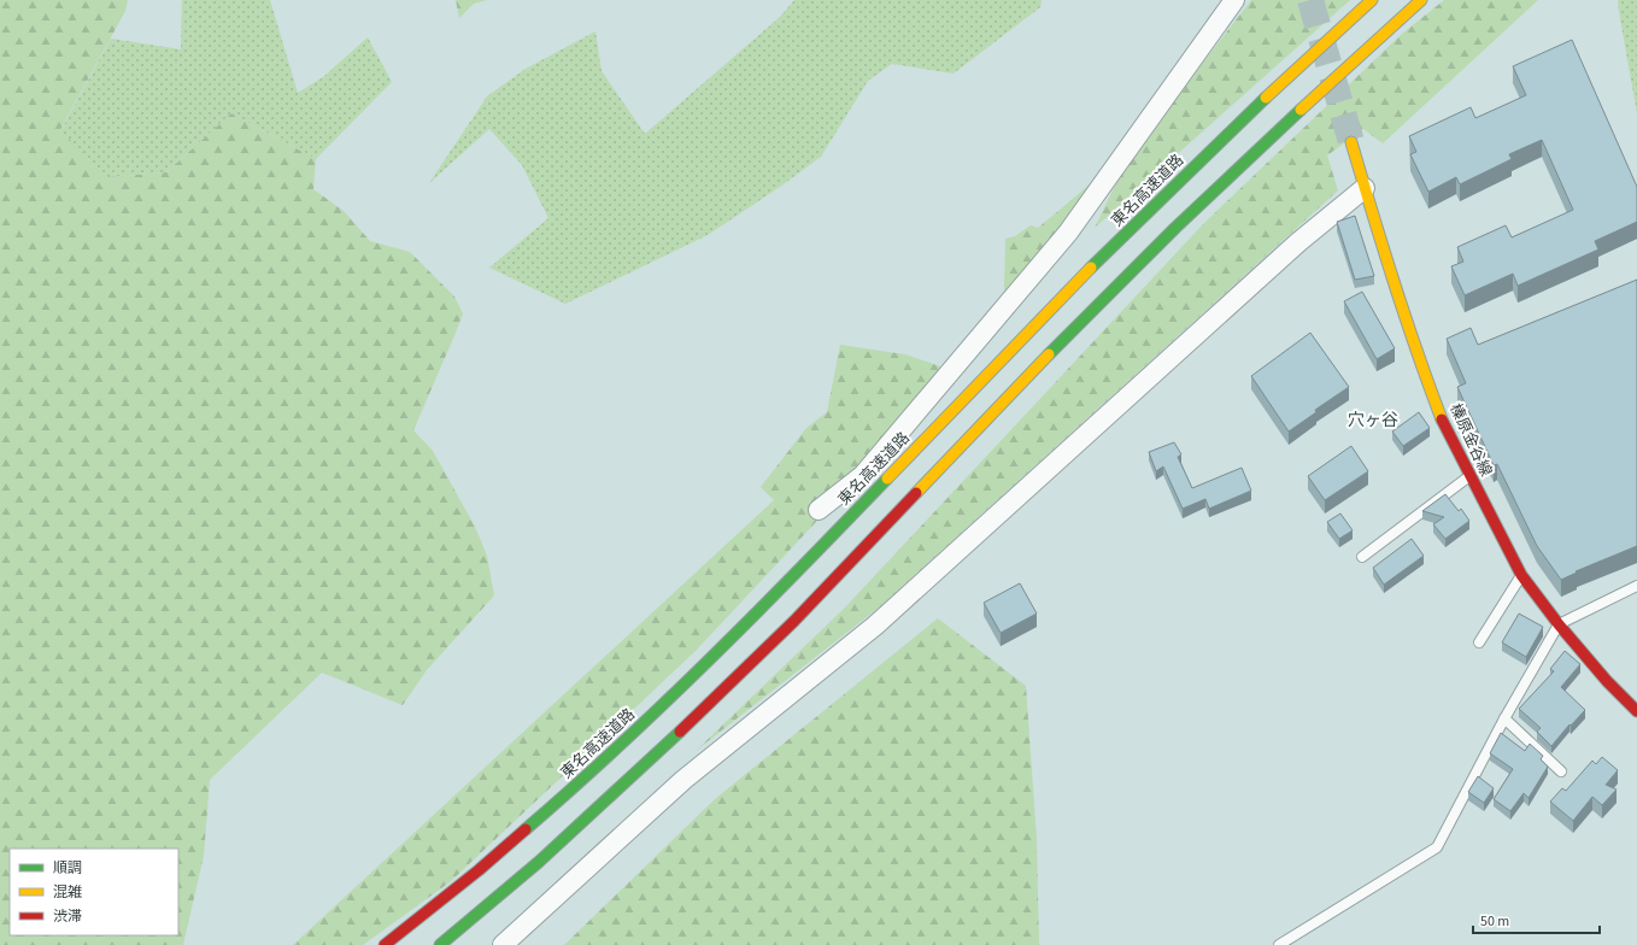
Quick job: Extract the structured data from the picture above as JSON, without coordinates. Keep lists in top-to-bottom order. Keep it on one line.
{"streets":{"main road":["東名高速道路","榛原金谷線"]},"districts":["穴ヶ谷"],"legend":["順調","混雑","渋滞"],"scale_bar":"50 m"}
